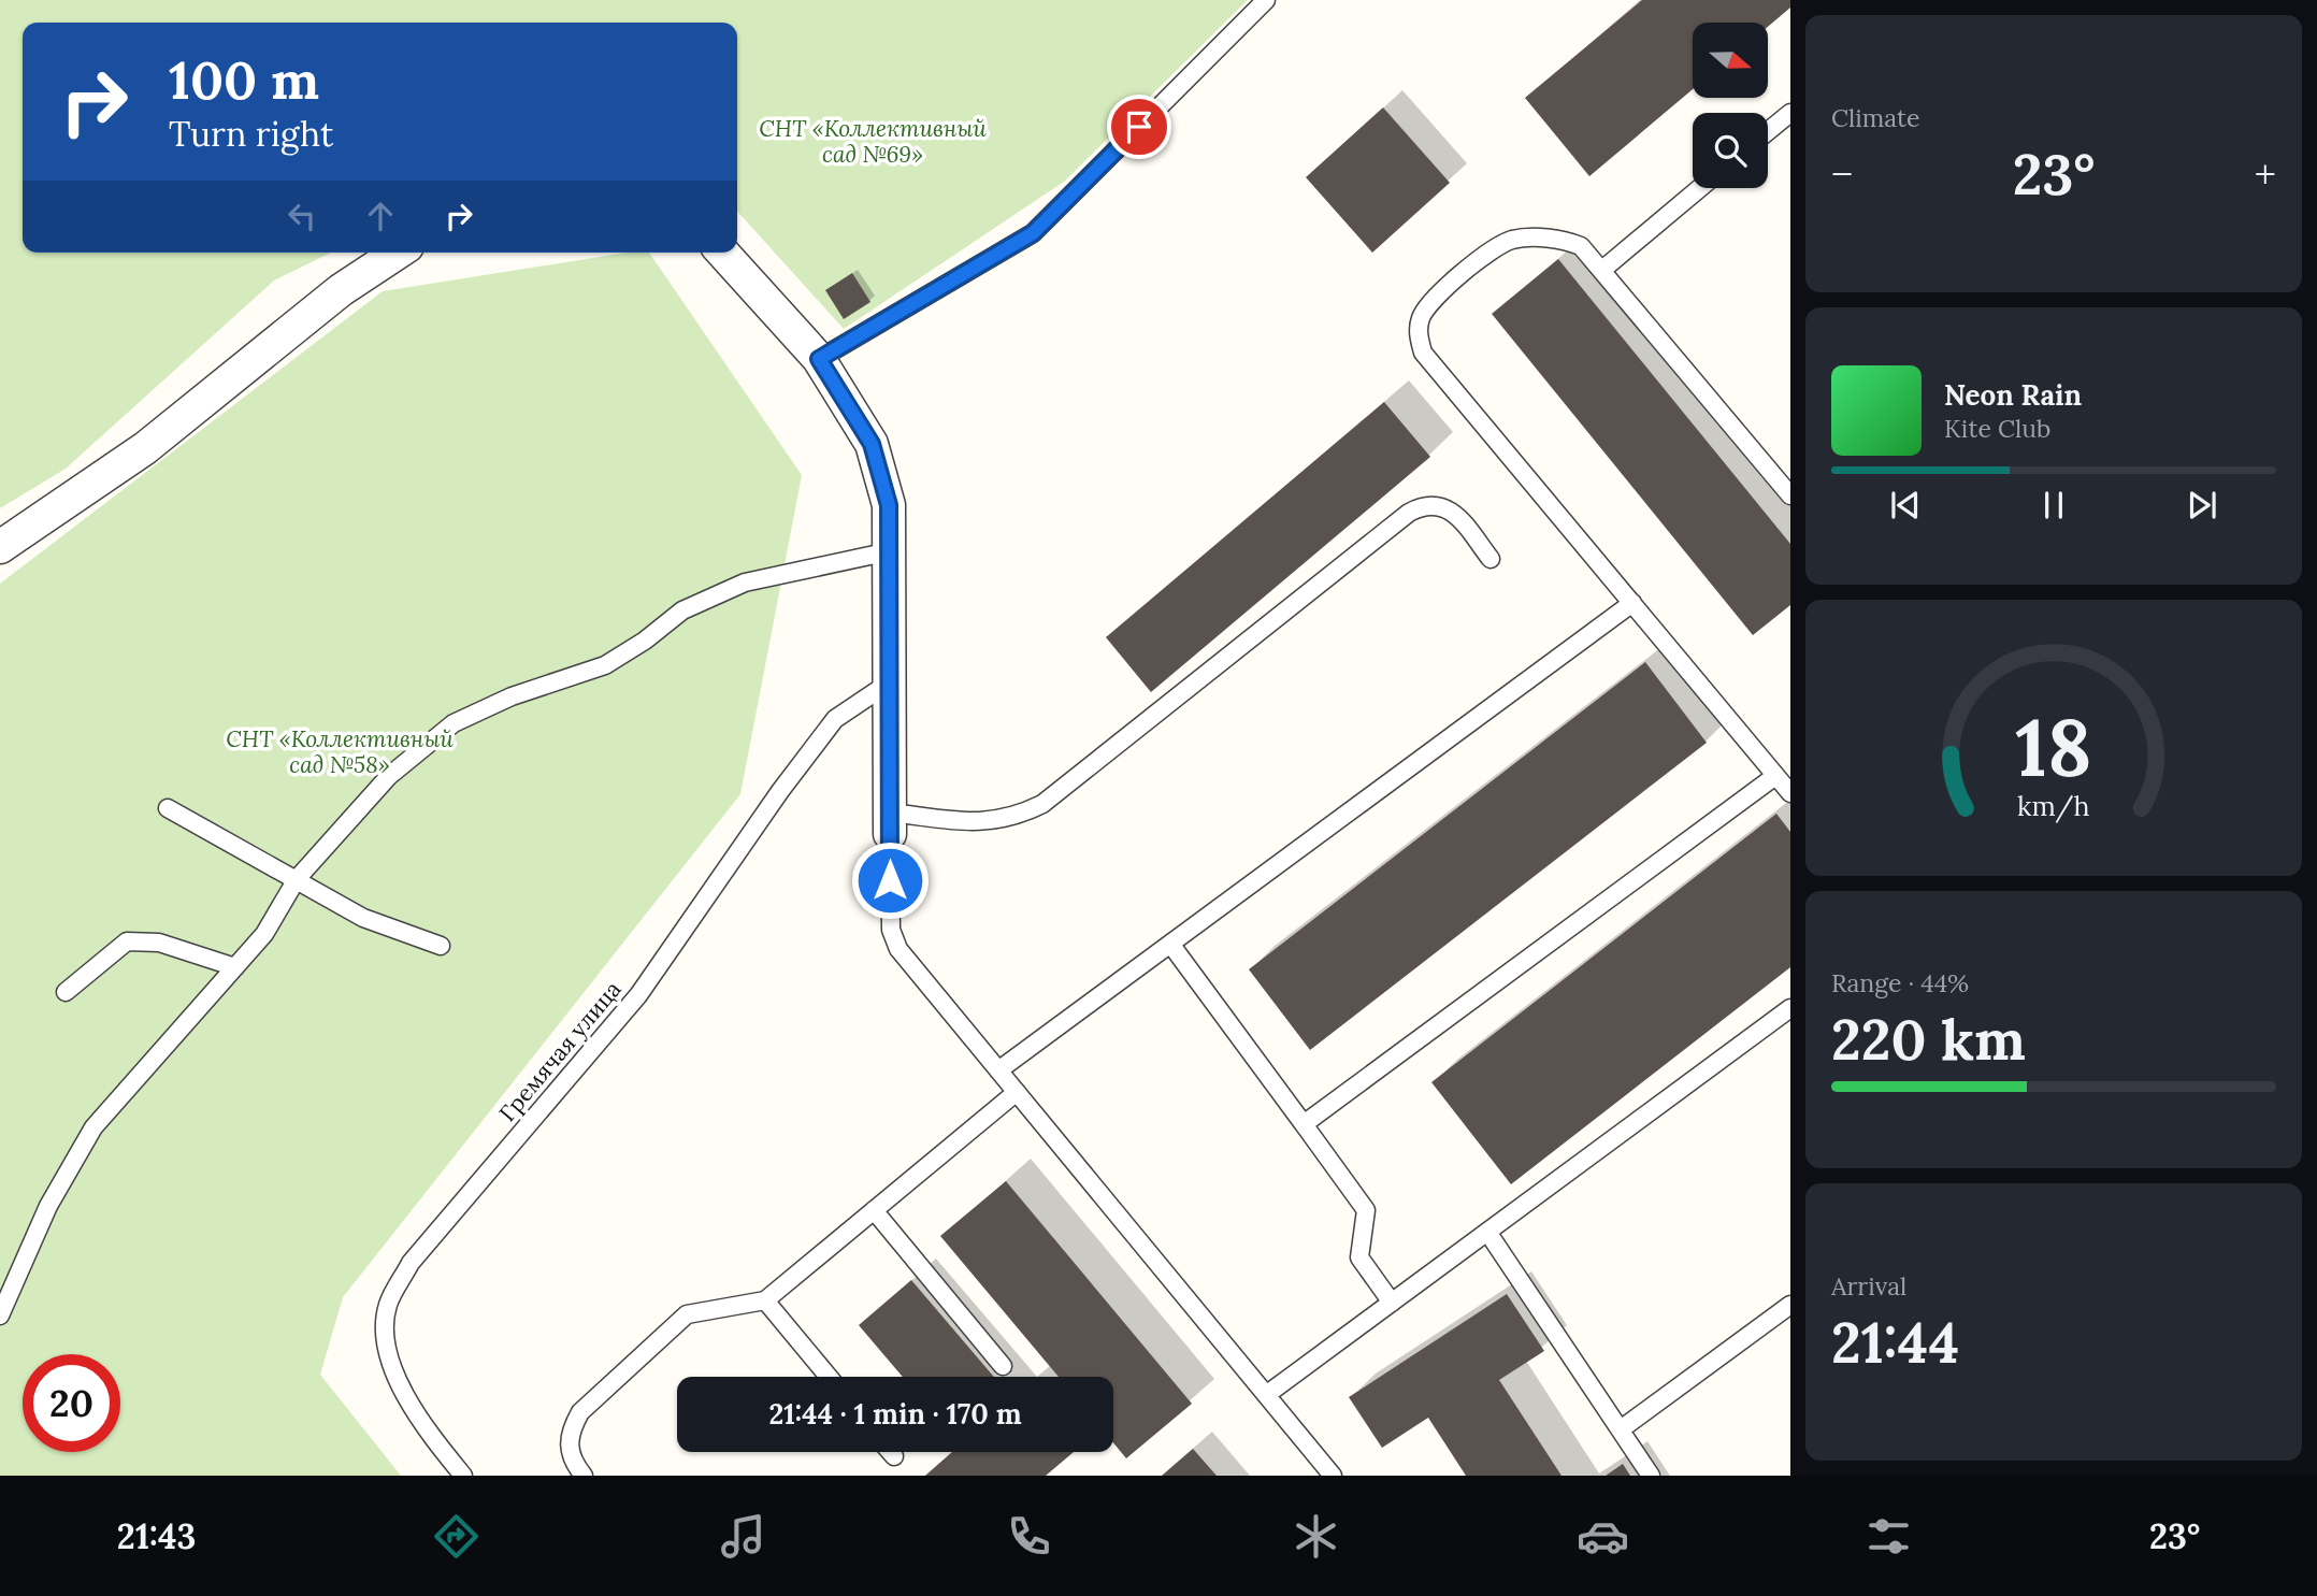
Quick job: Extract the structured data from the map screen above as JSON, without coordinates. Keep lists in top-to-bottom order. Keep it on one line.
{"streets":{"lane":["Гремячая улица"]},"parks":["СНТ «Коллективный сад №69»","СНТ «Коллективный сад №58»"],"north":"right","page":{"tile":["Climate",["Range · 44%","220 km"],["Arrival","21:44"]],"turn":["100 m","Turn right"],"heat":["−","23°","+"],"song":["Neon Rain","Kite Club"],"limit":"20","trip":"21:44 · 1 min · 170 m","tabs":["21:43","23°"],"gauge":["18","km/h"]}}
